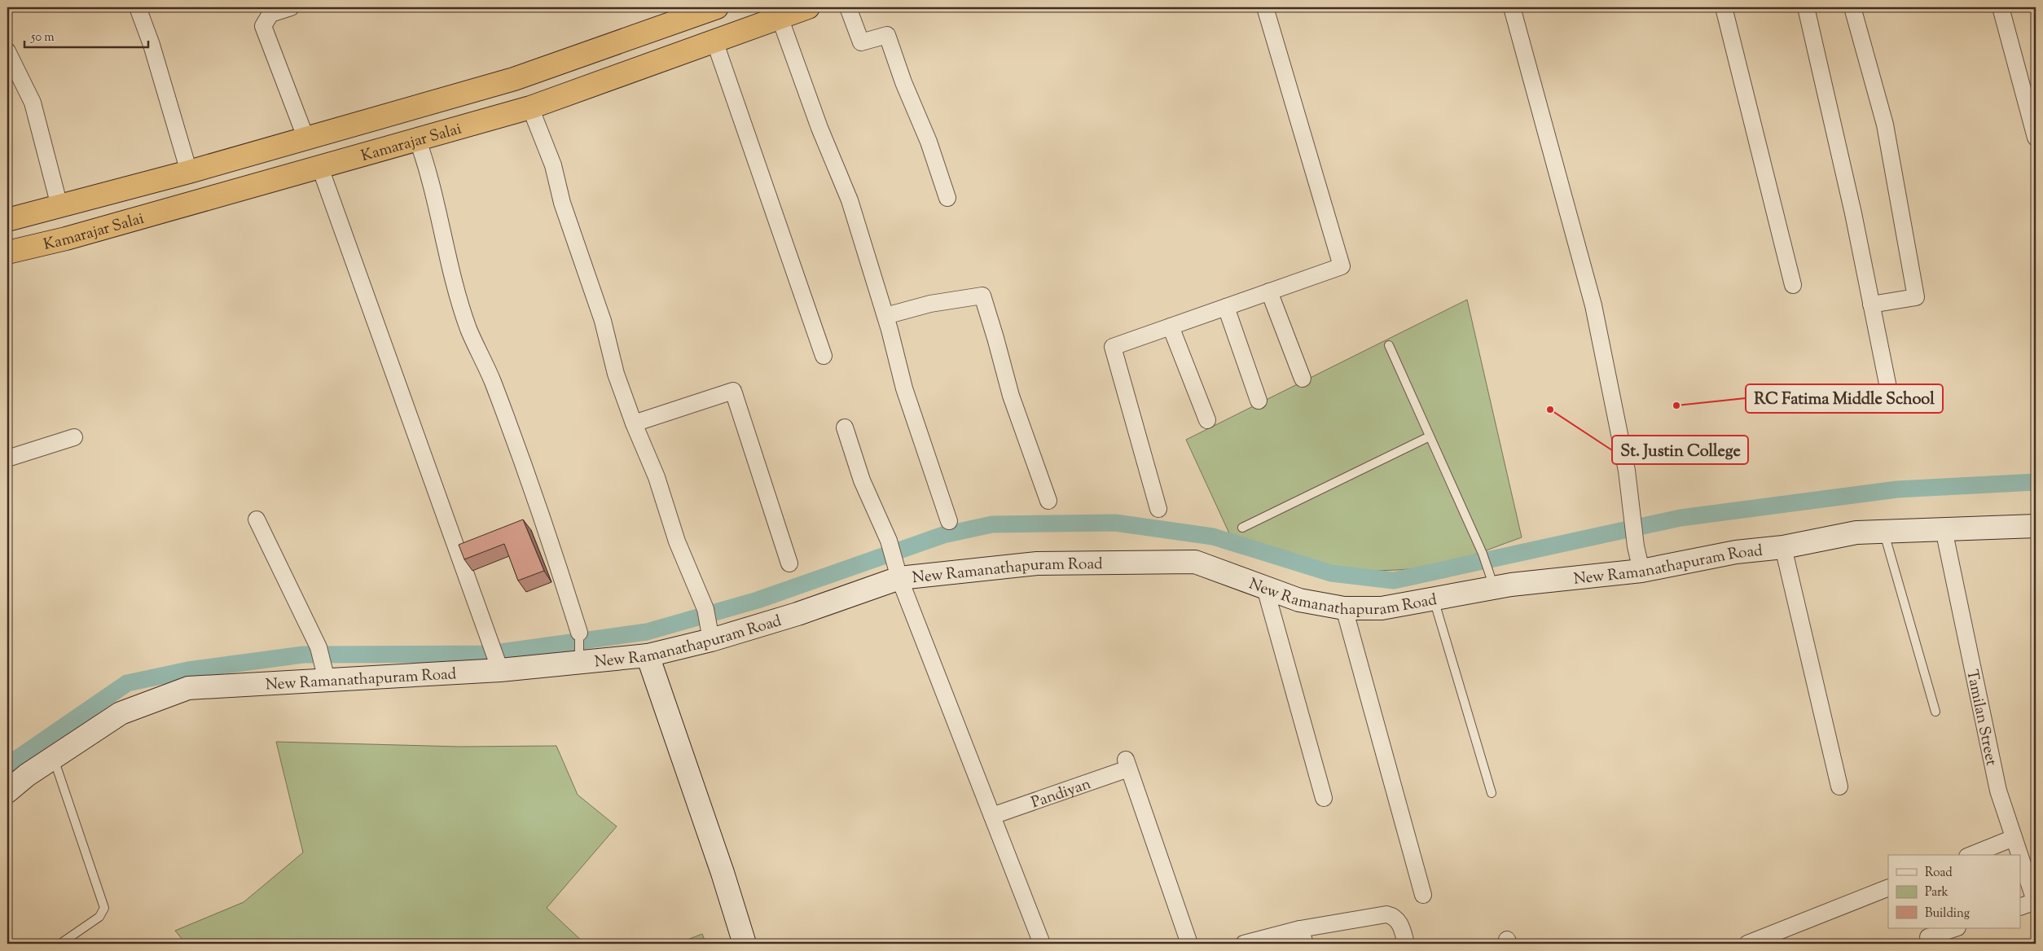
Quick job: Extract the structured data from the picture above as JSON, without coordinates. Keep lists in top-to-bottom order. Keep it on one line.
{"streets":{"highway":["Kamarajar Salai"],"main road":["New Ramanathapuram Road"],"street":["Tamilan Street","Pandiyan"]},"crossings":[["New Ramanathapuram Road","Tamilan Street"]],"places":["RC Fatima Middle School","St. Justin College"],"legend":["Road","Park","Building"],"scale_bar":"50 m"}
